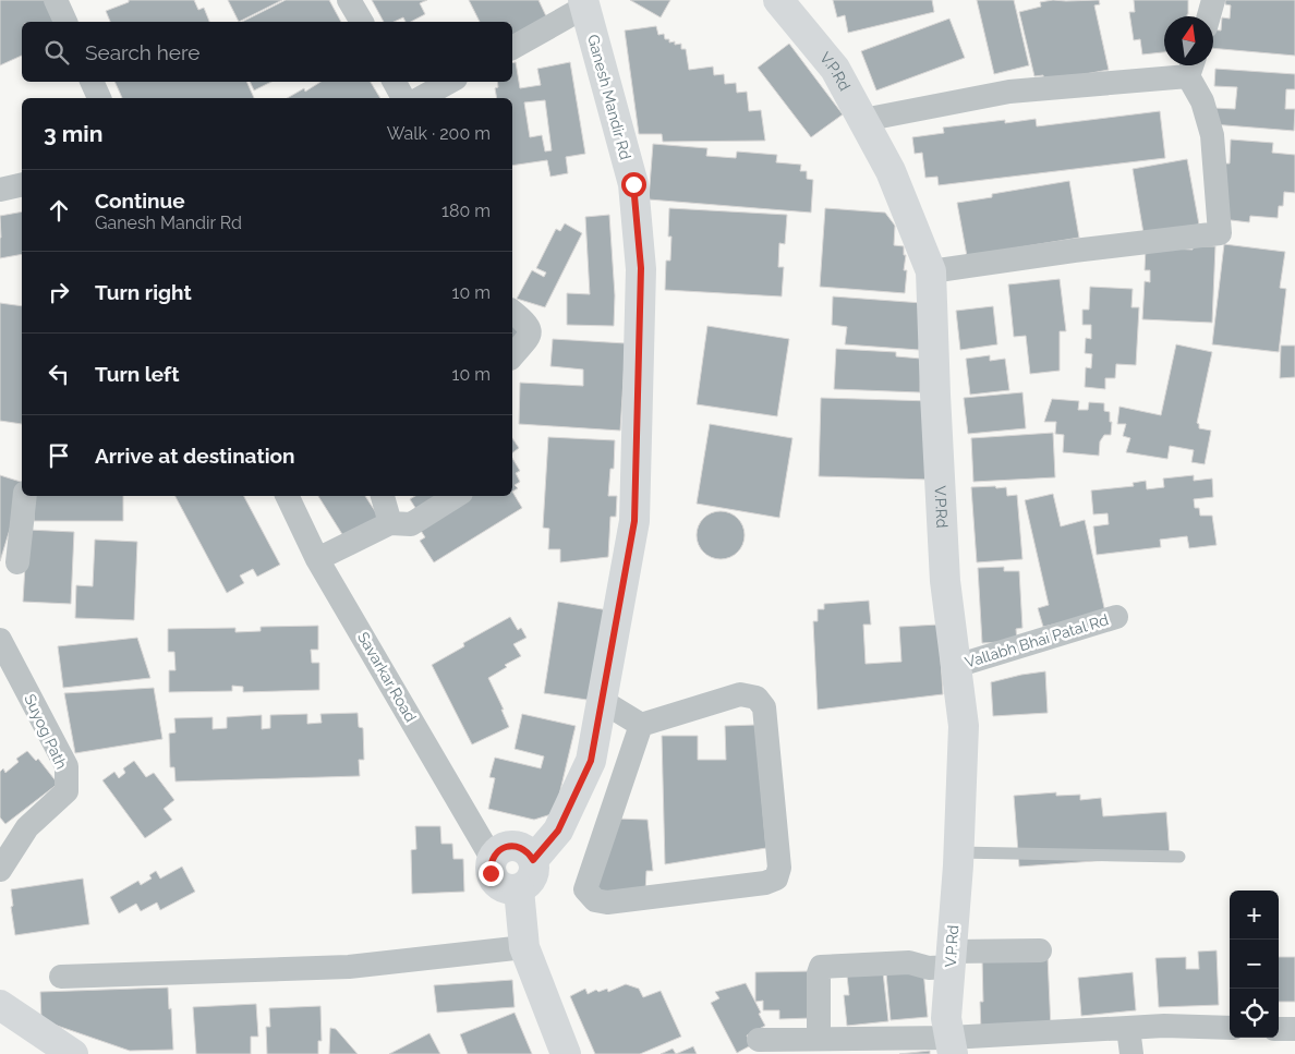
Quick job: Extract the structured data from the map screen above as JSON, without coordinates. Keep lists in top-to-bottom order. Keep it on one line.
{"streets":{"street":["V.P.Rd","Ganesh Mandir Rd","Vallabh Bhai Patal Rd","Savarkar Road","Suyog Path"]},"crossings":[["V.P.Rd","Vallabh Bhai Patal Rd"],["Ganesh Mandir Rd","Savarkar Road"]],"north":"top","page":{"search":"Search here","heading":["3 min","Walk · 200 m"],"list":[["Continue","Ganesh Mandir Rd","180 m"],["Turn right","10 m"],["Turn left","10 m"],"Arrive at destination"],"map_buttons":["+","−"]}}
